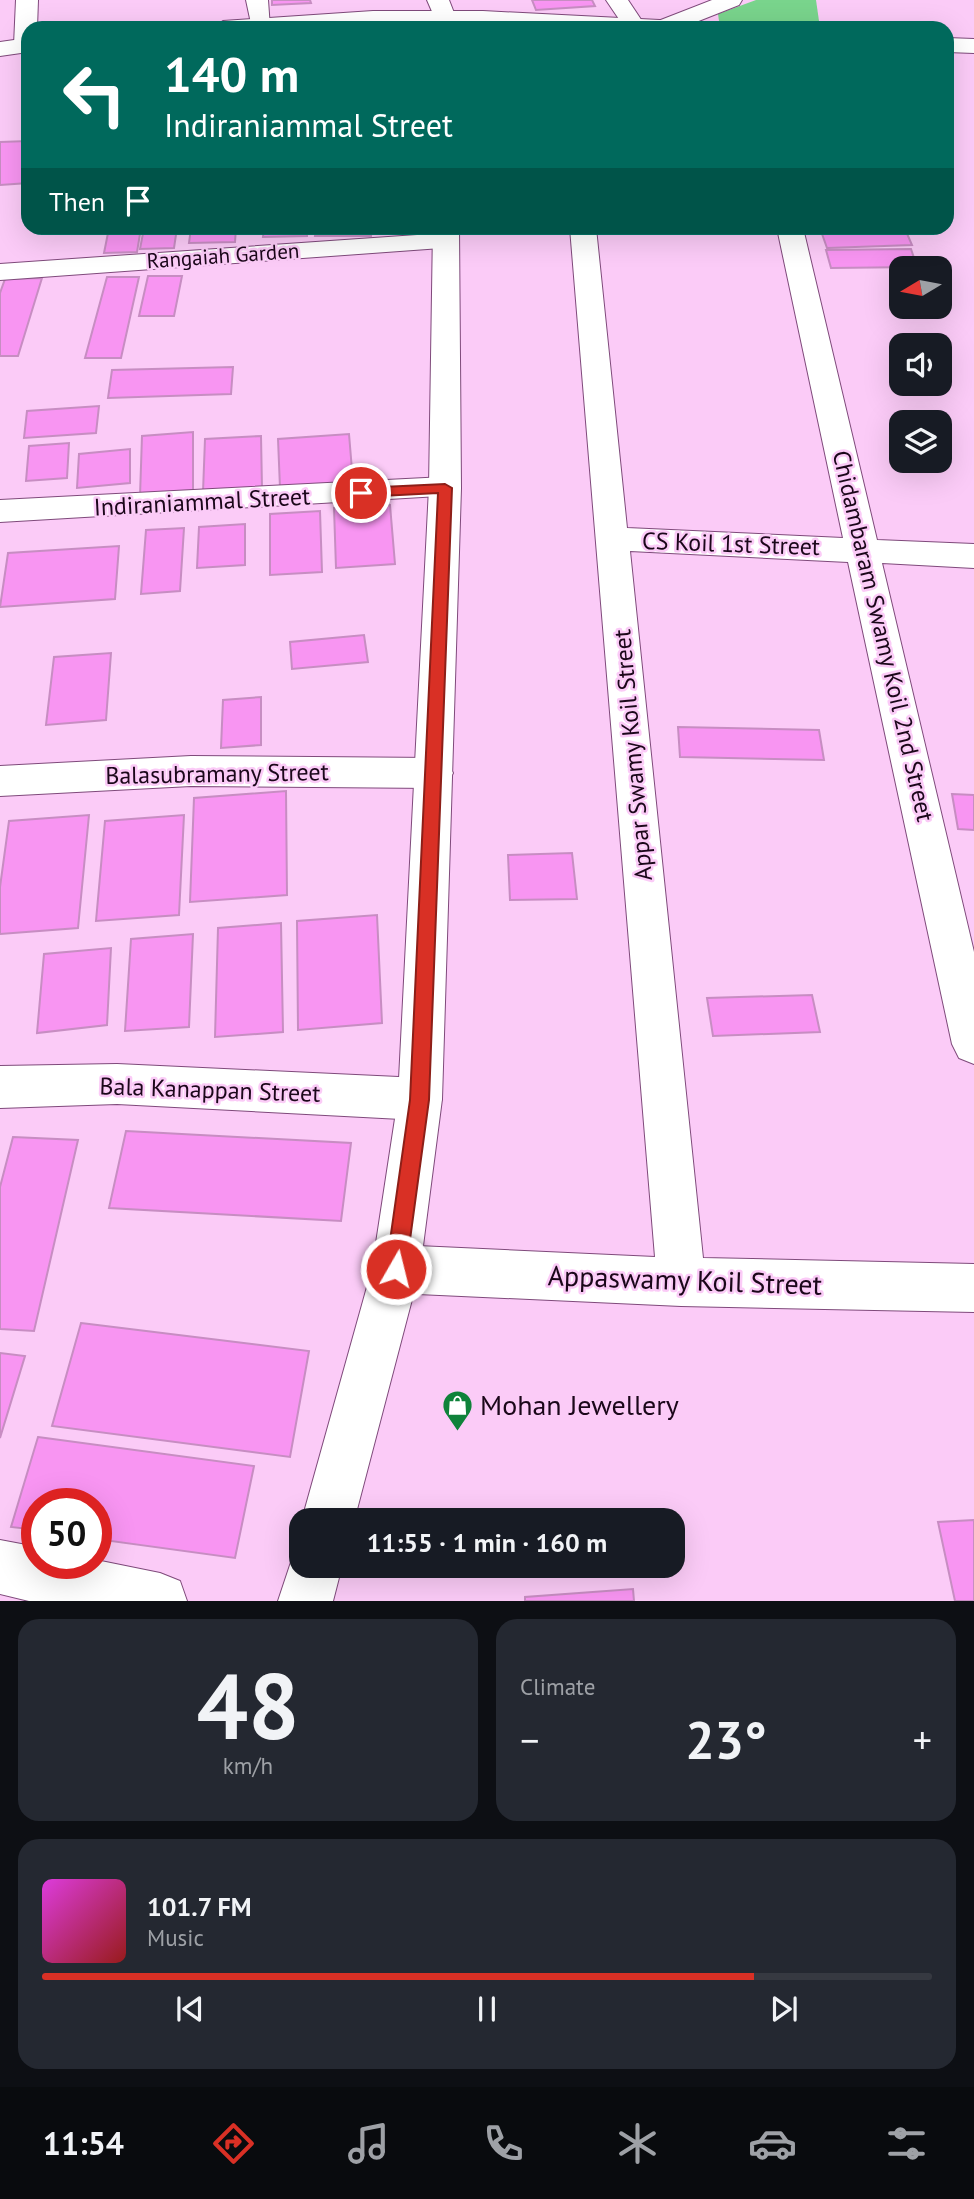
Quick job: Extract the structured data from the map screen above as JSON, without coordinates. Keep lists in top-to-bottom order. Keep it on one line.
{"streets":{"street":["Rangaiah Garden","Indiraniammal Street","CS Koil 1st Street","Chidambaram Swamy Koil 2nd Street","Appar Swamy Koil Street","Balasubramany Street","Bala Kanappan Street","Appaswamy Koil Street"]},"crossings":[["CS Koil 1st Street","Chidambaram Swamy Koil 2nd Street"],["CS Koil 1st Street","Appar Swamy Koil Street"],["Appar Swamy Koil Street","Appaswamy Koil Street"]],"places":{"shop":["Mohan Jewellery"]},"north":"left","page":{"turn":["140 m","Indiraniammal Street"],"then":"Then","limit":"50","trip":"11:55 · 1 min · 160 m","tile":[["48","km/h"],"Climate"],"heat":["−","23°","+"],"song":["101.7 FM","Music"],"tabs":"11:54"}}
